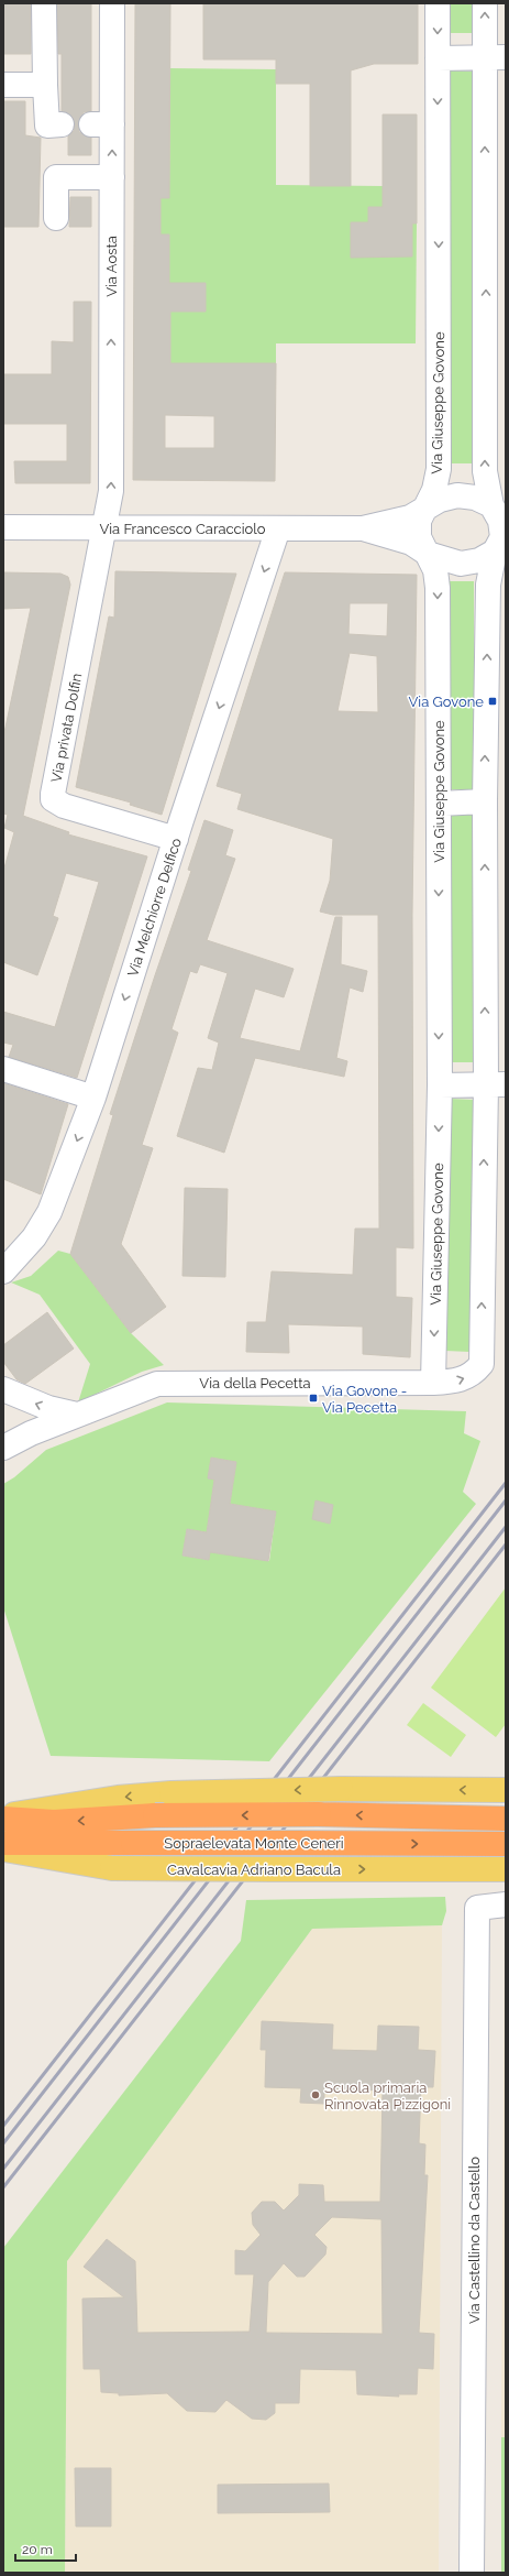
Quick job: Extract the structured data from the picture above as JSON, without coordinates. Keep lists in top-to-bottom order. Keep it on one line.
{"streets":{"highway":["Sopraelevata Monte Ceneri"],"main road":["Cavalcavia Adriano Bacula"],"street":["Via Aosta","Via Giuseppe Govone","Via Francesco Caracciolo","Via privata Dolfin","Via Melchiorre Delfico","Via della Pecetta","Via Castellino da Castello"]},"crossings":[["Via Aosta","Via Francesco Caracciolo"],["Via Aosta","Via privata Dolfin"],["Via Giuseppe Govone","Via Francesco Caracciolo"],["Via Giuseppe Govone","Via della Pecetta"],["Via Francesco Caracciolo","Via privata Dolfin"],["Via Francesco Caracciolo","Via Melchiorre Delfico"],["Via privata Dolfin","Via Melchiorre Delfico"]],"one_way":["Via Aosta","Via Melchiorre Delfico","Via della Pecetta"],"places":{"transit":["Via Govone","Via Govone - Via Pecetta"],"other":["Scuola primaria Rinnovata Pizzigoni"]},"scale_bar":"20 m"}
